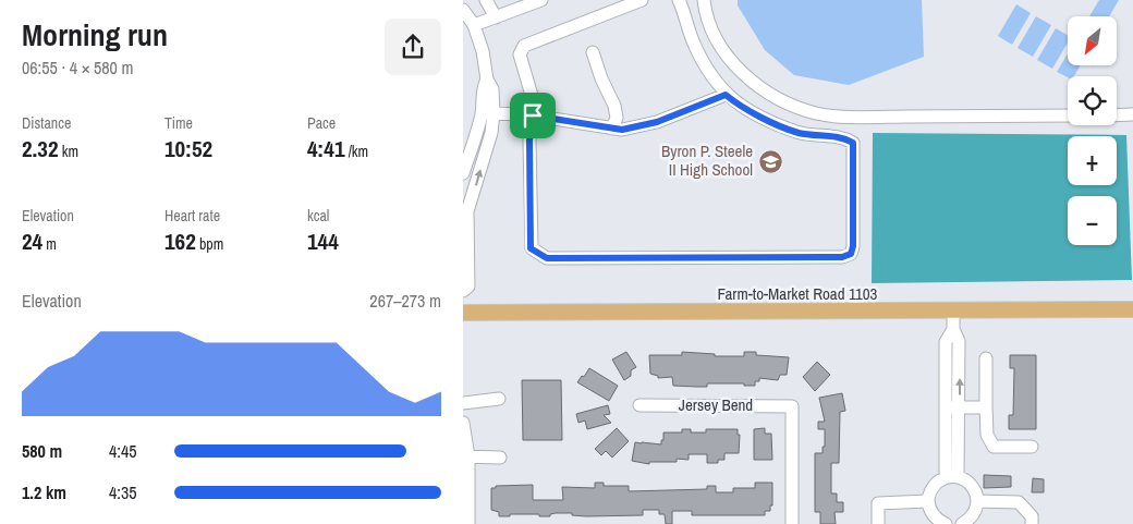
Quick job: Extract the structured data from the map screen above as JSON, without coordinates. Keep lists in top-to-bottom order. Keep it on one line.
{"streets":{"main road":["Farm-to-Market Road 1103"],"street":["Jersey Bend"]},"places":{"school or university":["Byron P. Steele II High School"]},"north":"bottom left","page":{"heading":["Morning run","06:55 · 4 × 580 m"],"map_buttons":["+","−"],"stats":[["Distance","2.32 km"],["Time","10:52"],["Pace","4:41 /km"],["Elevation","24 m"],["Heart rate","162 bpm"],["kcal","144"]],"chart":["Elevation","267–273 m"],"list":[{"name":"580 m","note":"4:45"},{"name":"1.2 km","note":"4:35"}]}}
